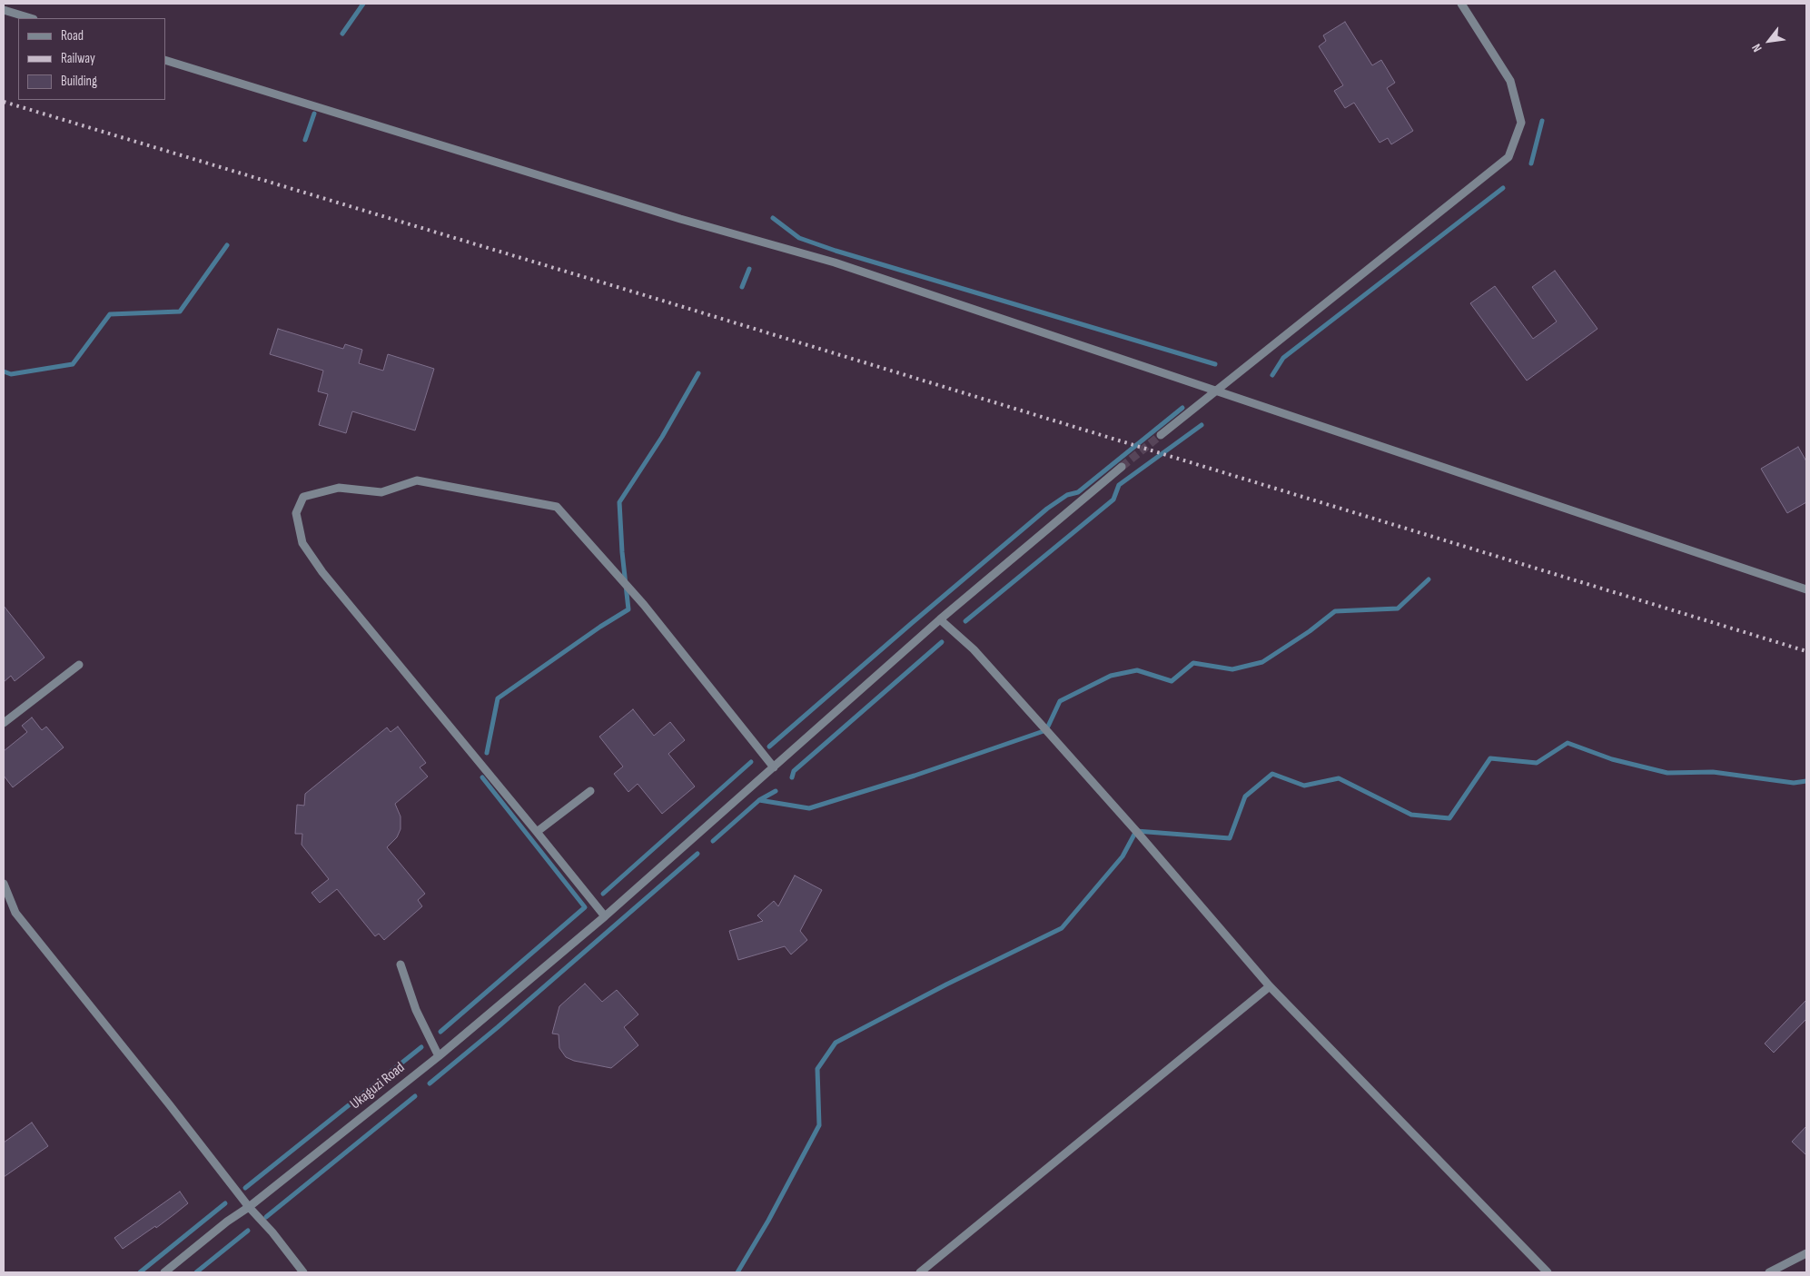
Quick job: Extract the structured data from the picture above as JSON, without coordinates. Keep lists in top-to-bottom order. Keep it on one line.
{"streets":{"street":["Ukaguzi Road"]},"legend":["Road","Railway","Building"],"north":"bottom left"}
